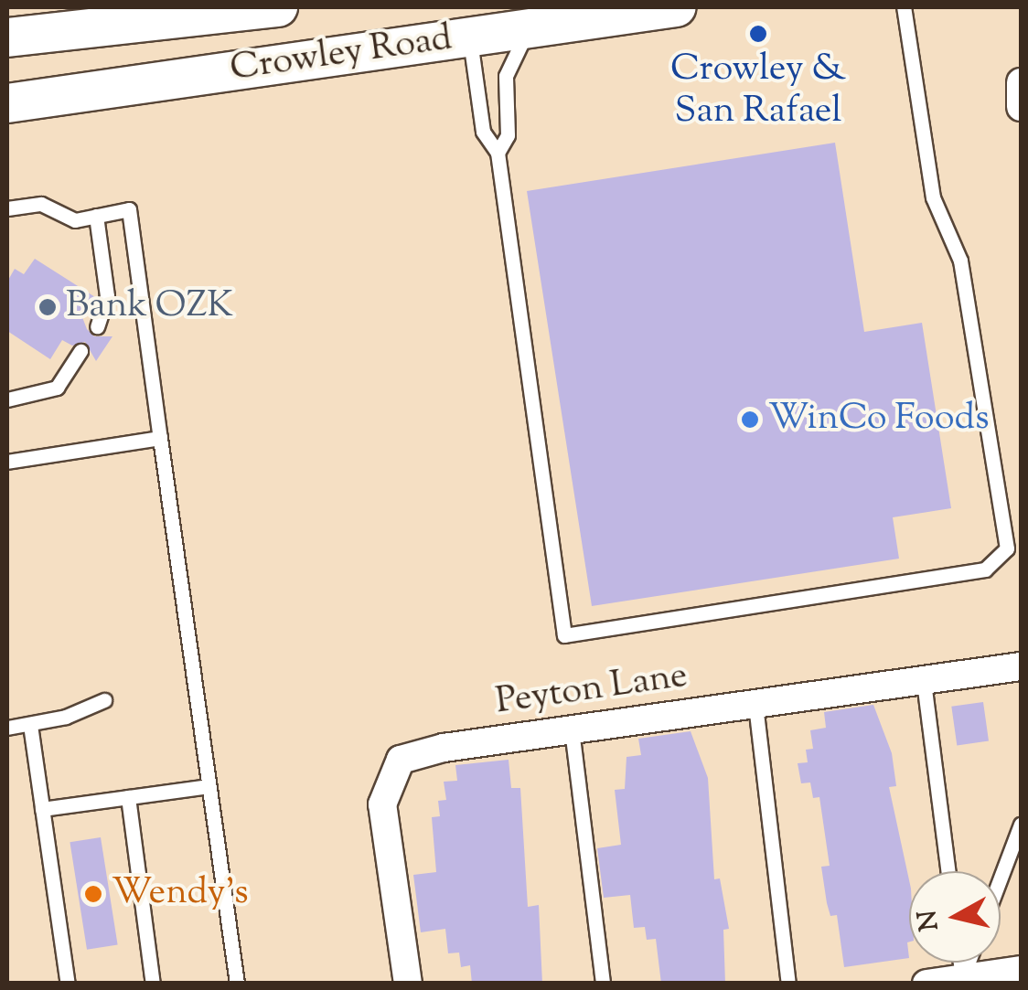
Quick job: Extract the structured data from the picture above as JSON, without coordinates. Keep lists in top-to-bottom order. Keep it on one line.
{"streets":{"main road":["Crowley Road"],"street":["Peyton Lane"]},"places":["Crowley & San Rafael","Bank OZK","WinCo Foods","Wendy's"],"north":"left"}
